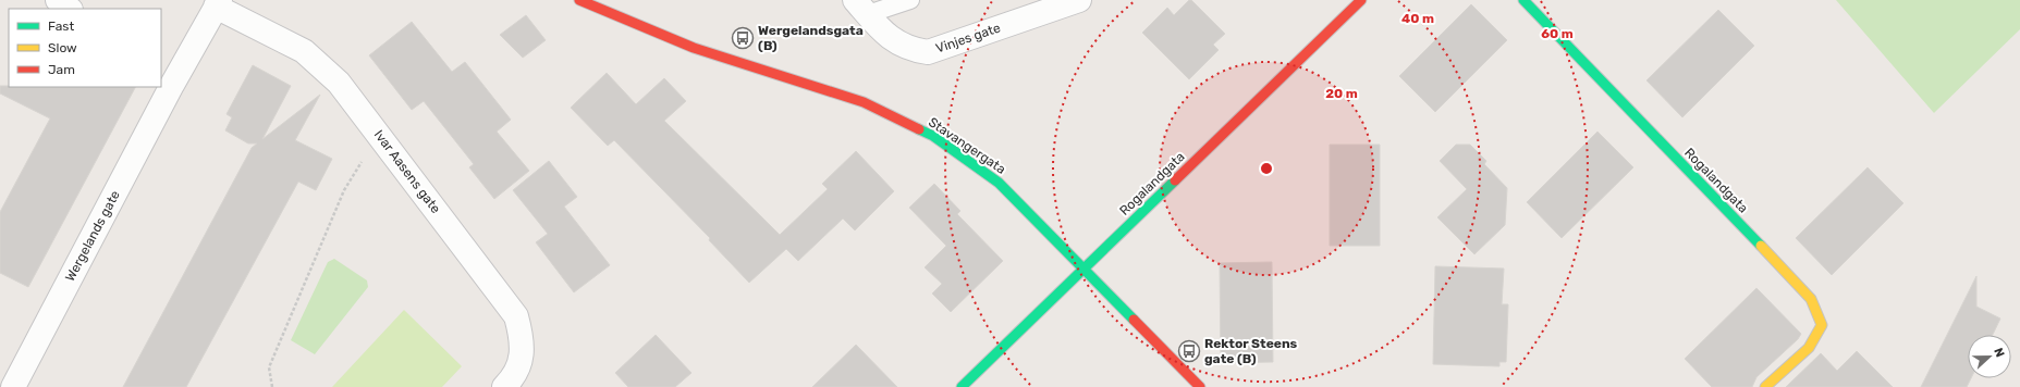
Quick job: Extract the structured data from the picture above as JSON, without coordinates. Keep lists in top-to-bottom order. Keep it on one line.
{"streets":{"street":["Vinjes gate","Stavangergata","Ivar Aasens gate","Rogalandgata","Wergelands gate"]},"crossings":[["Stavangergata","Rogalandgata"],["Ivar Aasens gate","Wergelands gate"]],"places":{"bus stop":["Wergelandsgata (B)","Rektor Steens gate (B)"]},"legend":["Fast","Slow","Jam"],"north":"right","rings":["40 m","60 m","20 m"]}
